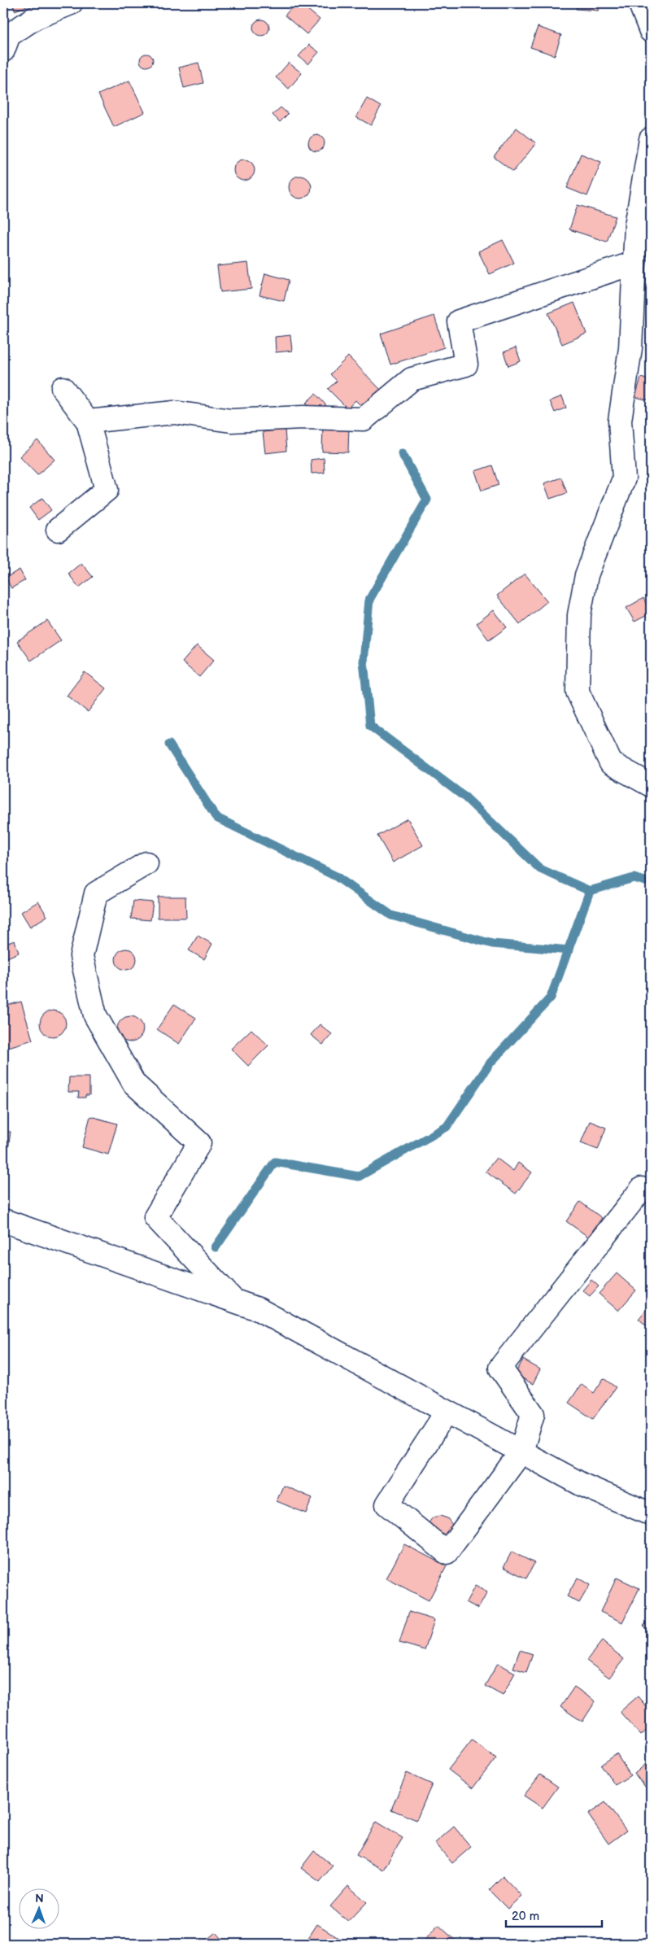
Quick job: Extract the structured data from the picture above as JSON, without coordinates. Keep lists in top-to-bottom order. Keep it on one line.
{"scale_bar":"20 m","north":"top"}
